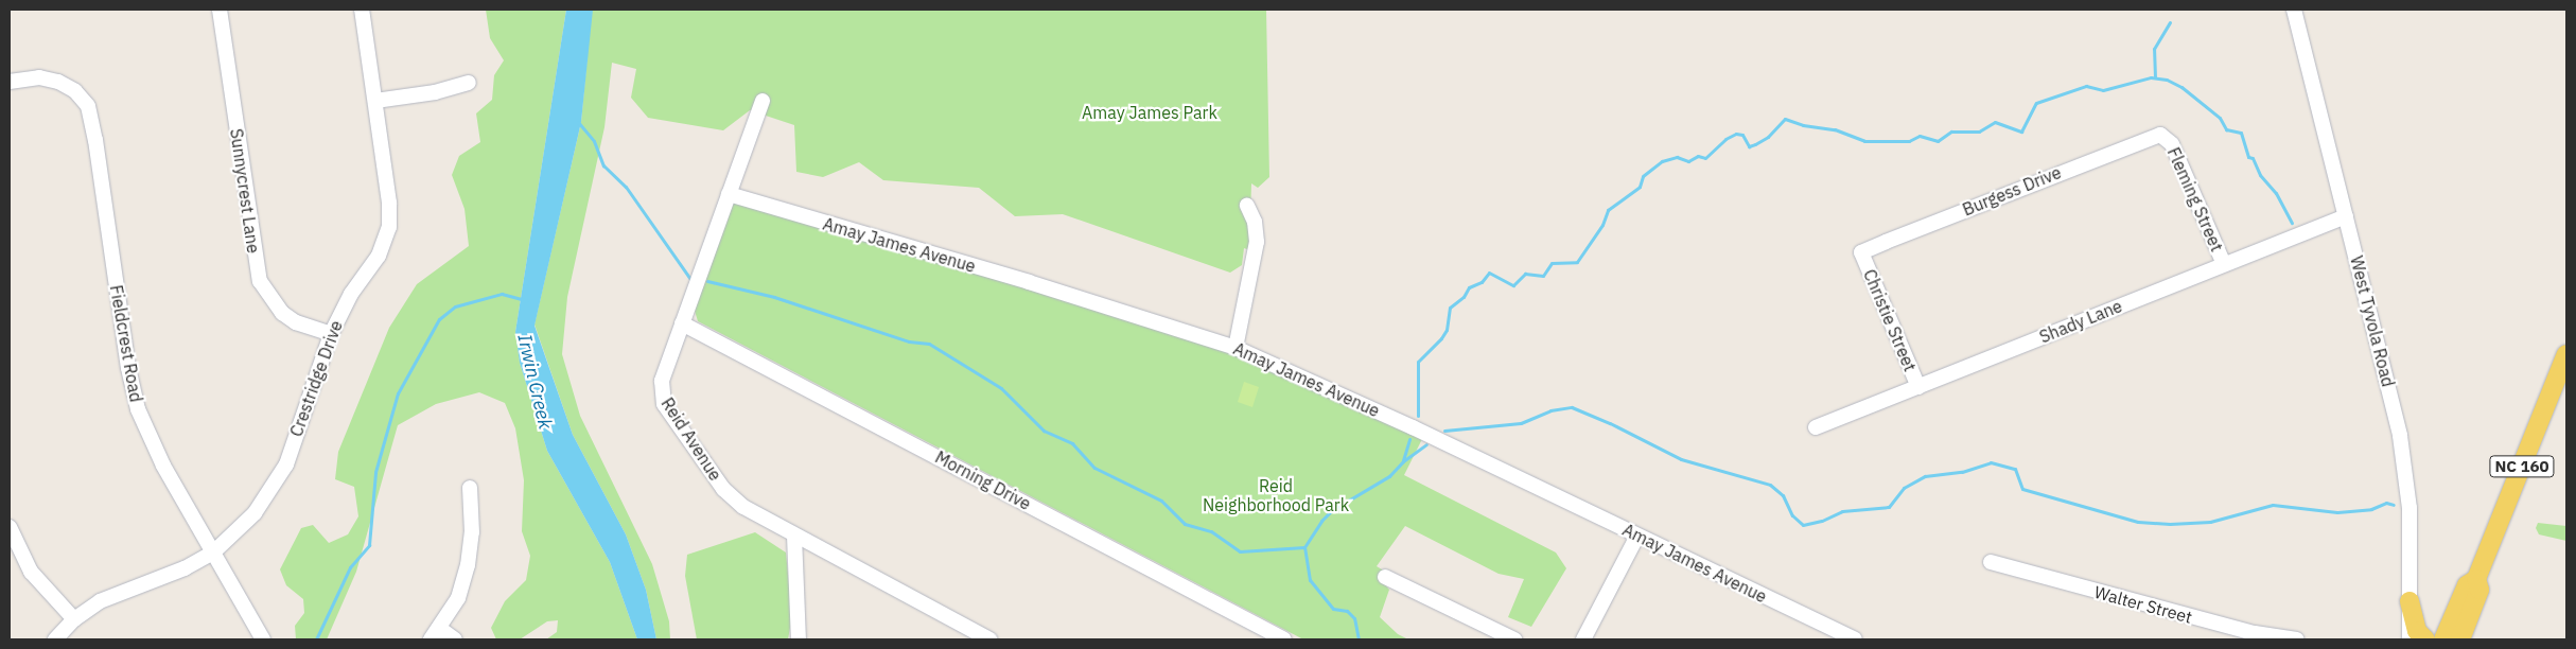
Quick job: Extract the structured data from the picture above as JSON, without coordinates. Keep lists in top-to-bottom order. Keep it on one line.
{"streets":{"main road":["NC 160"],"street":["Sunnycrest Lane","Burgess Drive","Fleming Street","Amay James Avenue","Christie Street","Shady Lane","West Tyvola Road","Fieldcrest Road","Crestridge Drive","Reid Avenue","Morning Drive","Walter Street"]},"crossings":[["Sunnycrest Lane","Crestridge Drive"],["Burgess Drive","Fleming Street"],["Burgess Drive","Christie Street"],["Fleming Street","Shady Lane"],["Amay James Avenue","Reid Avenue"],["Christie Street","Shady Lane"],["Shady Lane","West Tyvola Road"],["Fieldcrest Road","Crestridge Drive"],["Reid Avenue","Morning Drive"]],"water":["Irwin Creek"],"parks":["Amay James Park","Reid Neighborhood Park"]}
